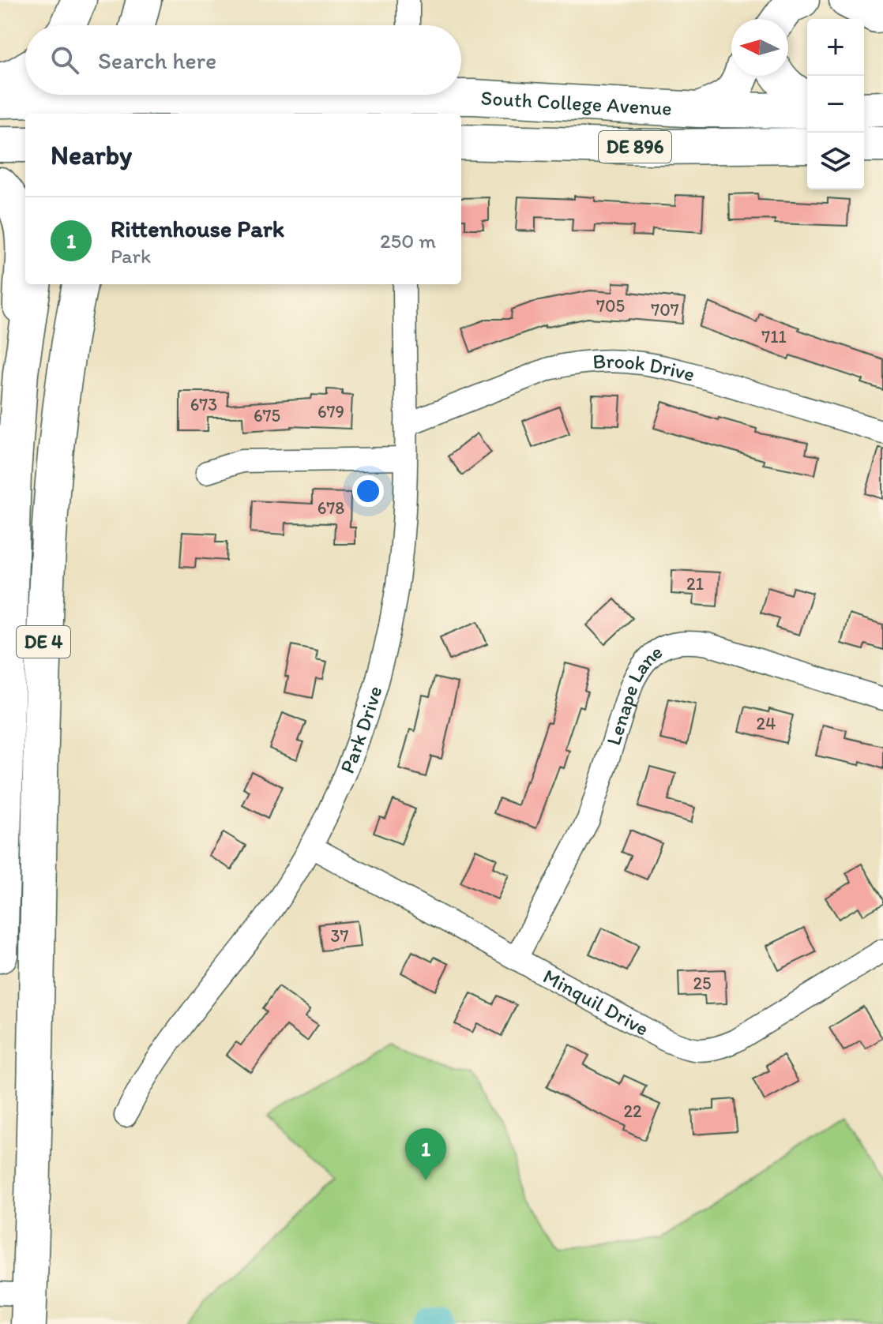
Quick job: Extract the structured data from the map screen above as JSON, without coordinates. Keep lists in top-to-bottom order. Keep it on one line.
{"streets":{"main road":["South College Avenue","DE 896","DE 4"],"street":["Brook Drive","Lenape Lane","Park Drive","Minquil Drive"]},"crossings":[["Brook Drive","Park Drive"],["Lenape Lane","Minquil Drive"],["Park Drive","Minquil Drive"]],"house_numbers":["705","707","711","673","679","675","678","21","24","37","25","22"],"north":"left","page":{"map_buttons":["+","−"],"search":"Search here","heading":"Nearby","list":[{"mark":"1","name":"Rittenhouse Park","note":"Park","value":"250 m"}],"pins":"1"}}
